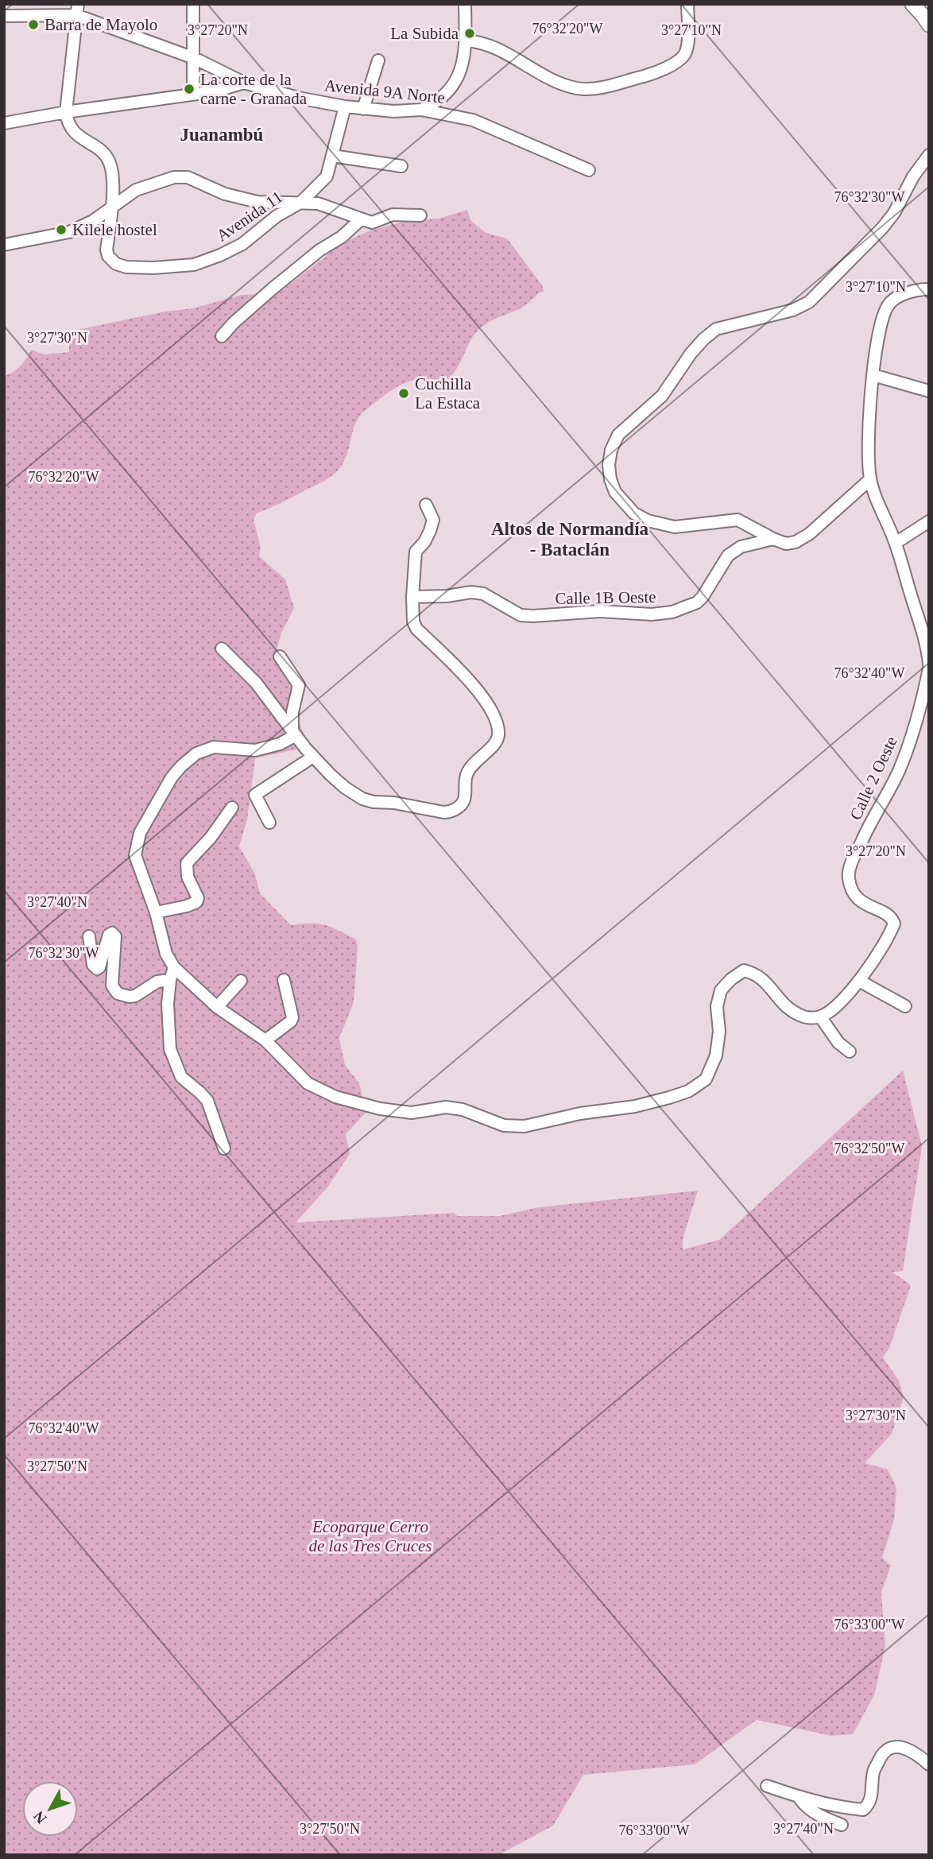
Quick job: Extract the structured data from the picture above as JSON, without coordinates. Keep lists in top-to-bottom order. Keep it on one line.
{"streets":{"street":["Avenida 9A Norte","Avenida 11","Calle 1B Oeste","Calle 2 Oeste"]},"crossings":[["Avenida 9A Norte","Avenida 11"]],"districts":["Juanambú","Altos de Normandía - Bataclán"],"parks":["Ecoparque Cerro de las Tres Cruces"],"places":["Barra de Mayolo","La Subida","La corte de la carne - Granada","Kilele hostel","Cuchilla La Estaca"],"north":"bottom left","coordinates":["76°32'20\"W","3°27'20\"N","3°27'10\"N","76°32'30\"W","3°27'30\"N","76°32'40\"W","3°27'40\"N","76°32'50\"W","3°27'50\"N","76°33'00\"W"]}
